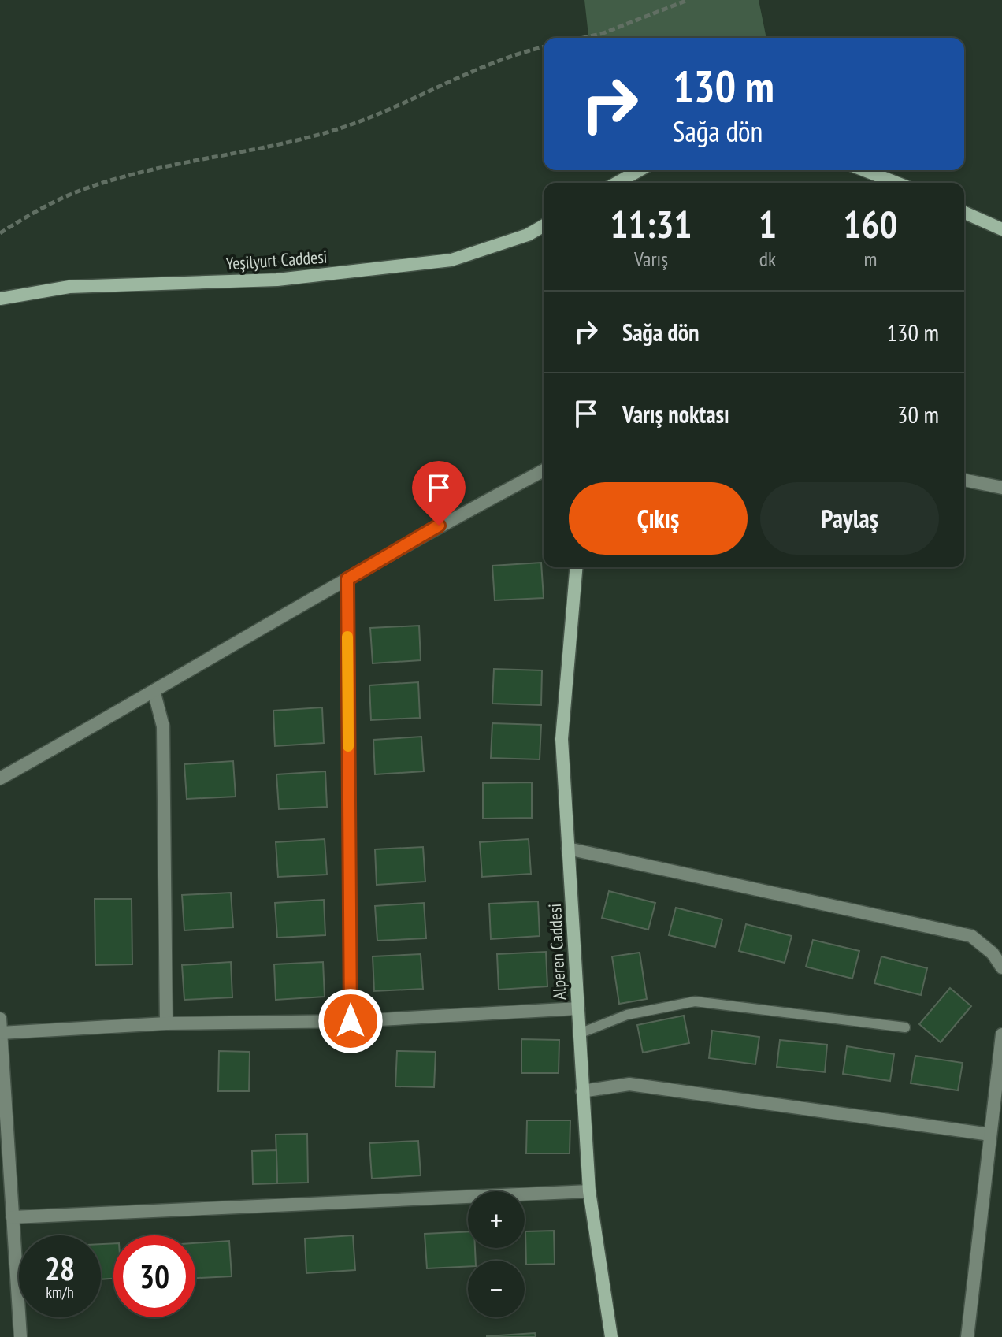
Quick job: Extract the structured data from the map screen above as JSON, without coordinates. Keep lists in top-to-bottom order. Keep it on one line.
{"streets":{"street":["Yeşilyurt Caddesi","Alperen Caddesi"]},"page":{"turn":["130 m","Sağa dön"],"eta":["11:31","Varış","1","dk","160","m"],"list":[{"name":"Sağa dön","value":"130 m"},{"name":"Varış noktası","value":"30 m"}],"buttons":["Çıkış","Paylaş"],"map_buttons":["+","−"],"speed":"28 km/h","limit":"30"}}
